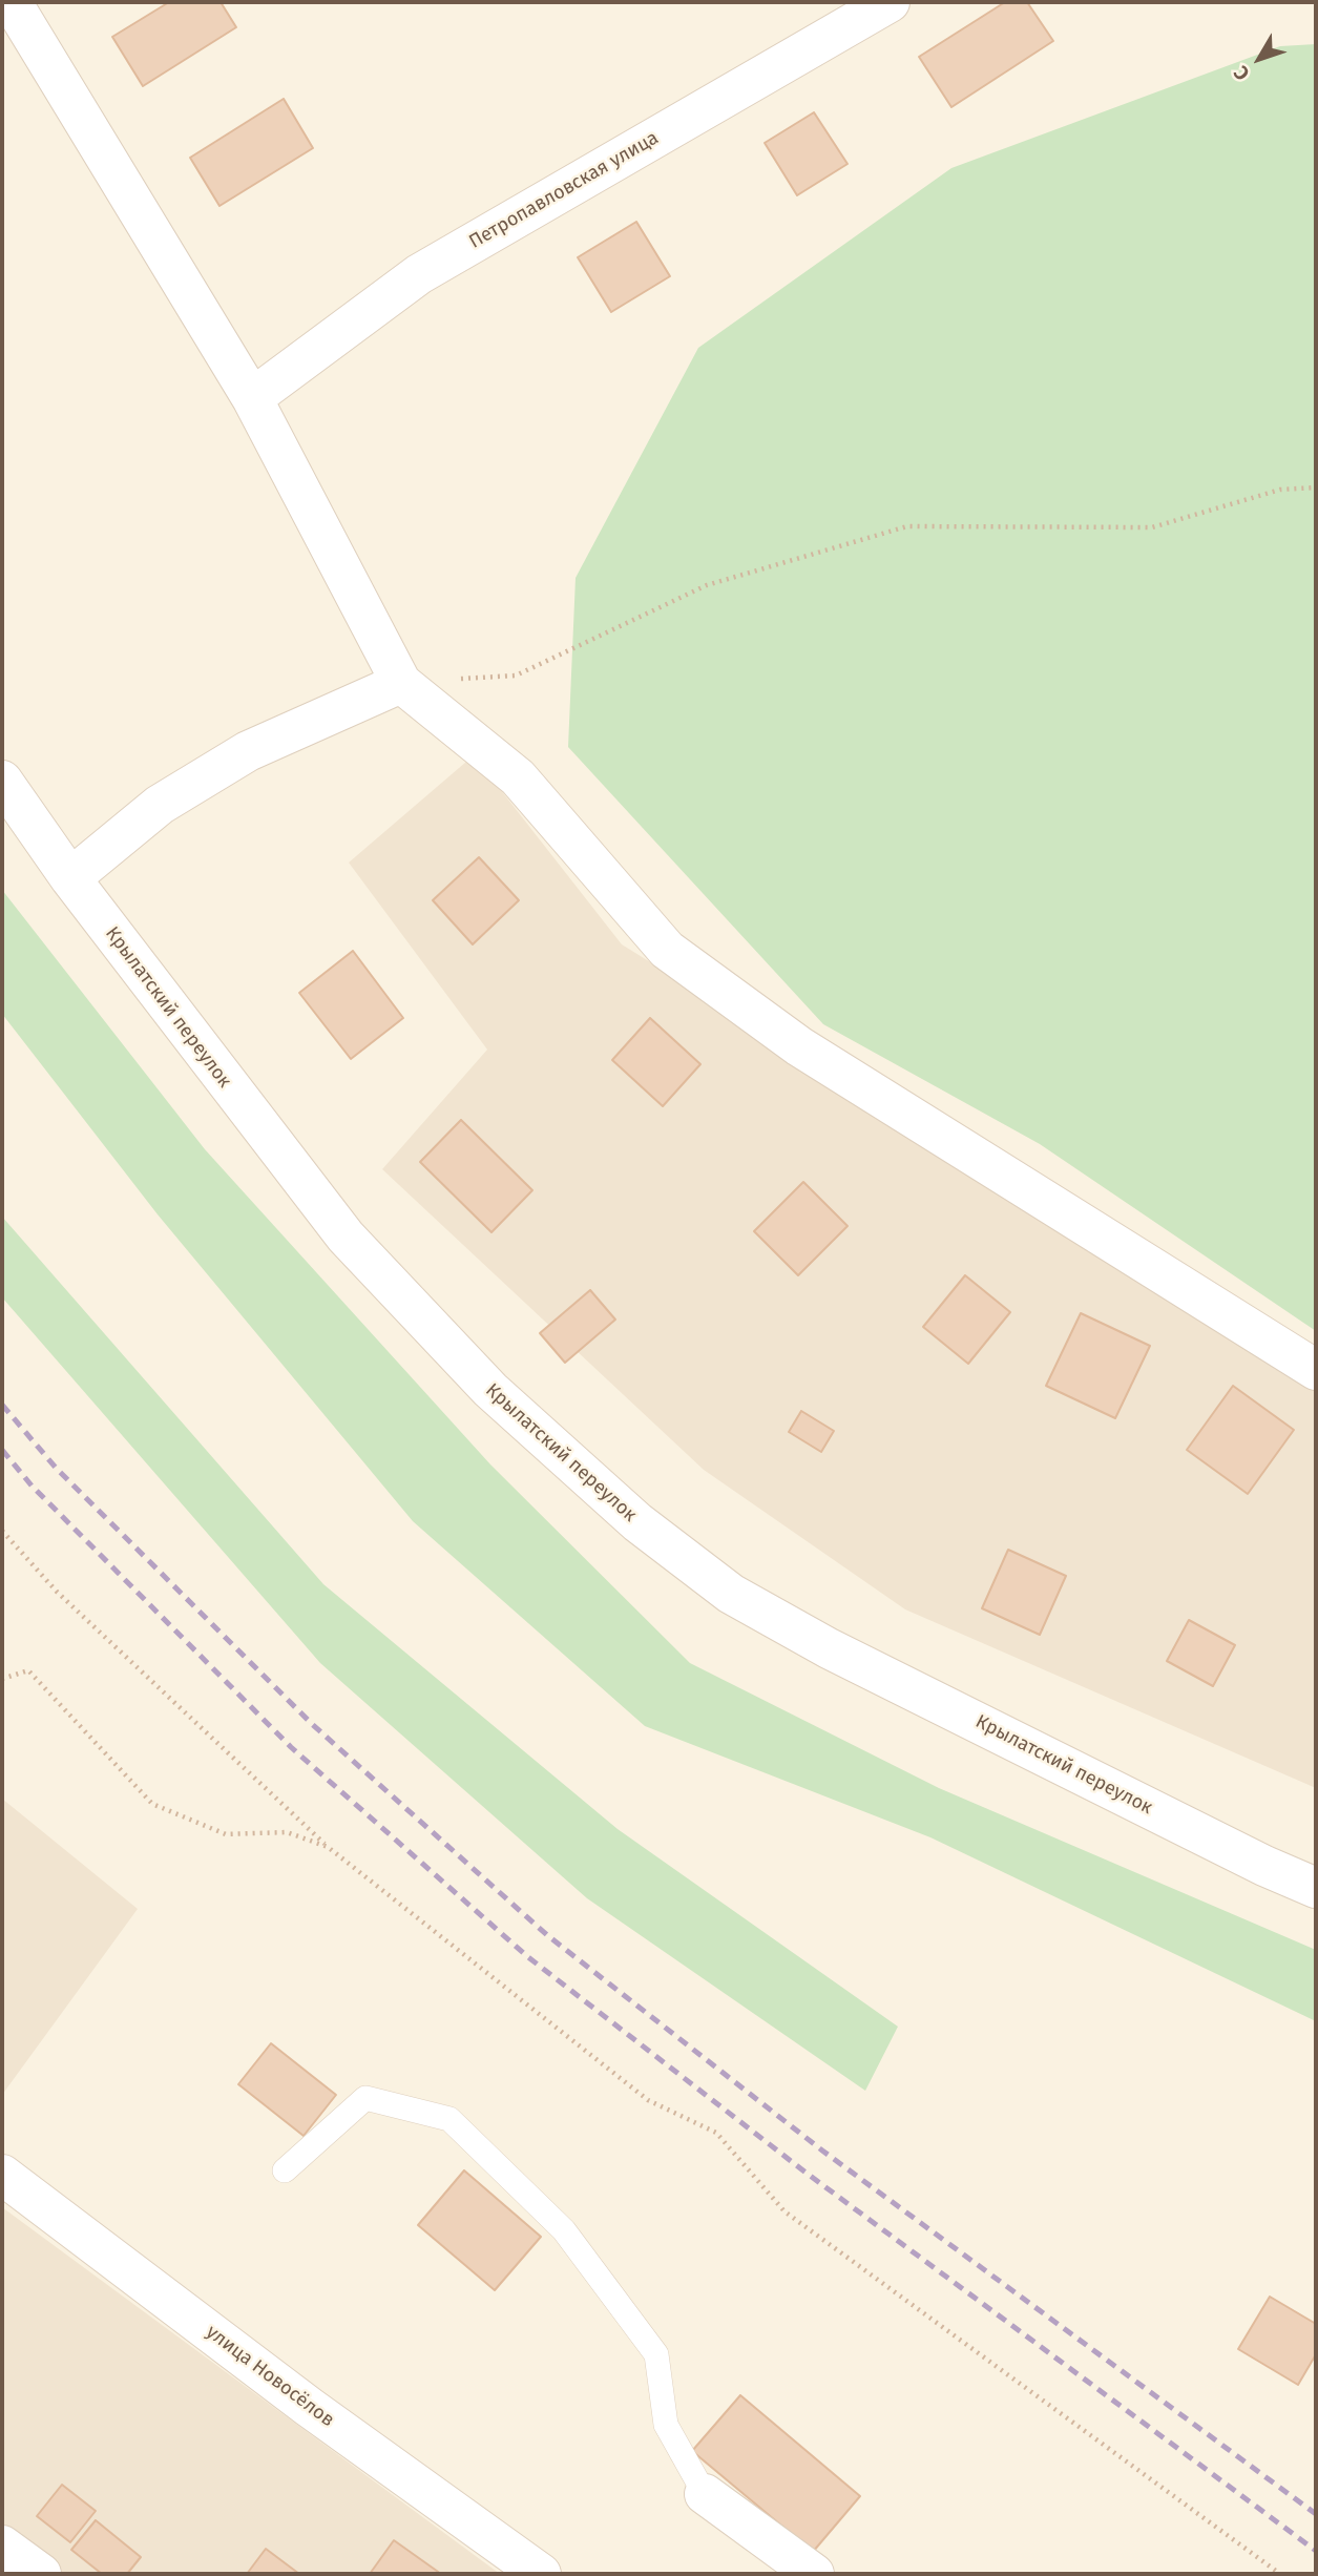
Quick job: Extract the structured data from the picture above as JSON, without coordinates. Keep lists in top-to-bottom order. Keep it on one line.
{"streets":{"street":["Петропавловская улица","Крылатский переулок","улица Новосёлов"]},"north":"bottom left"}
